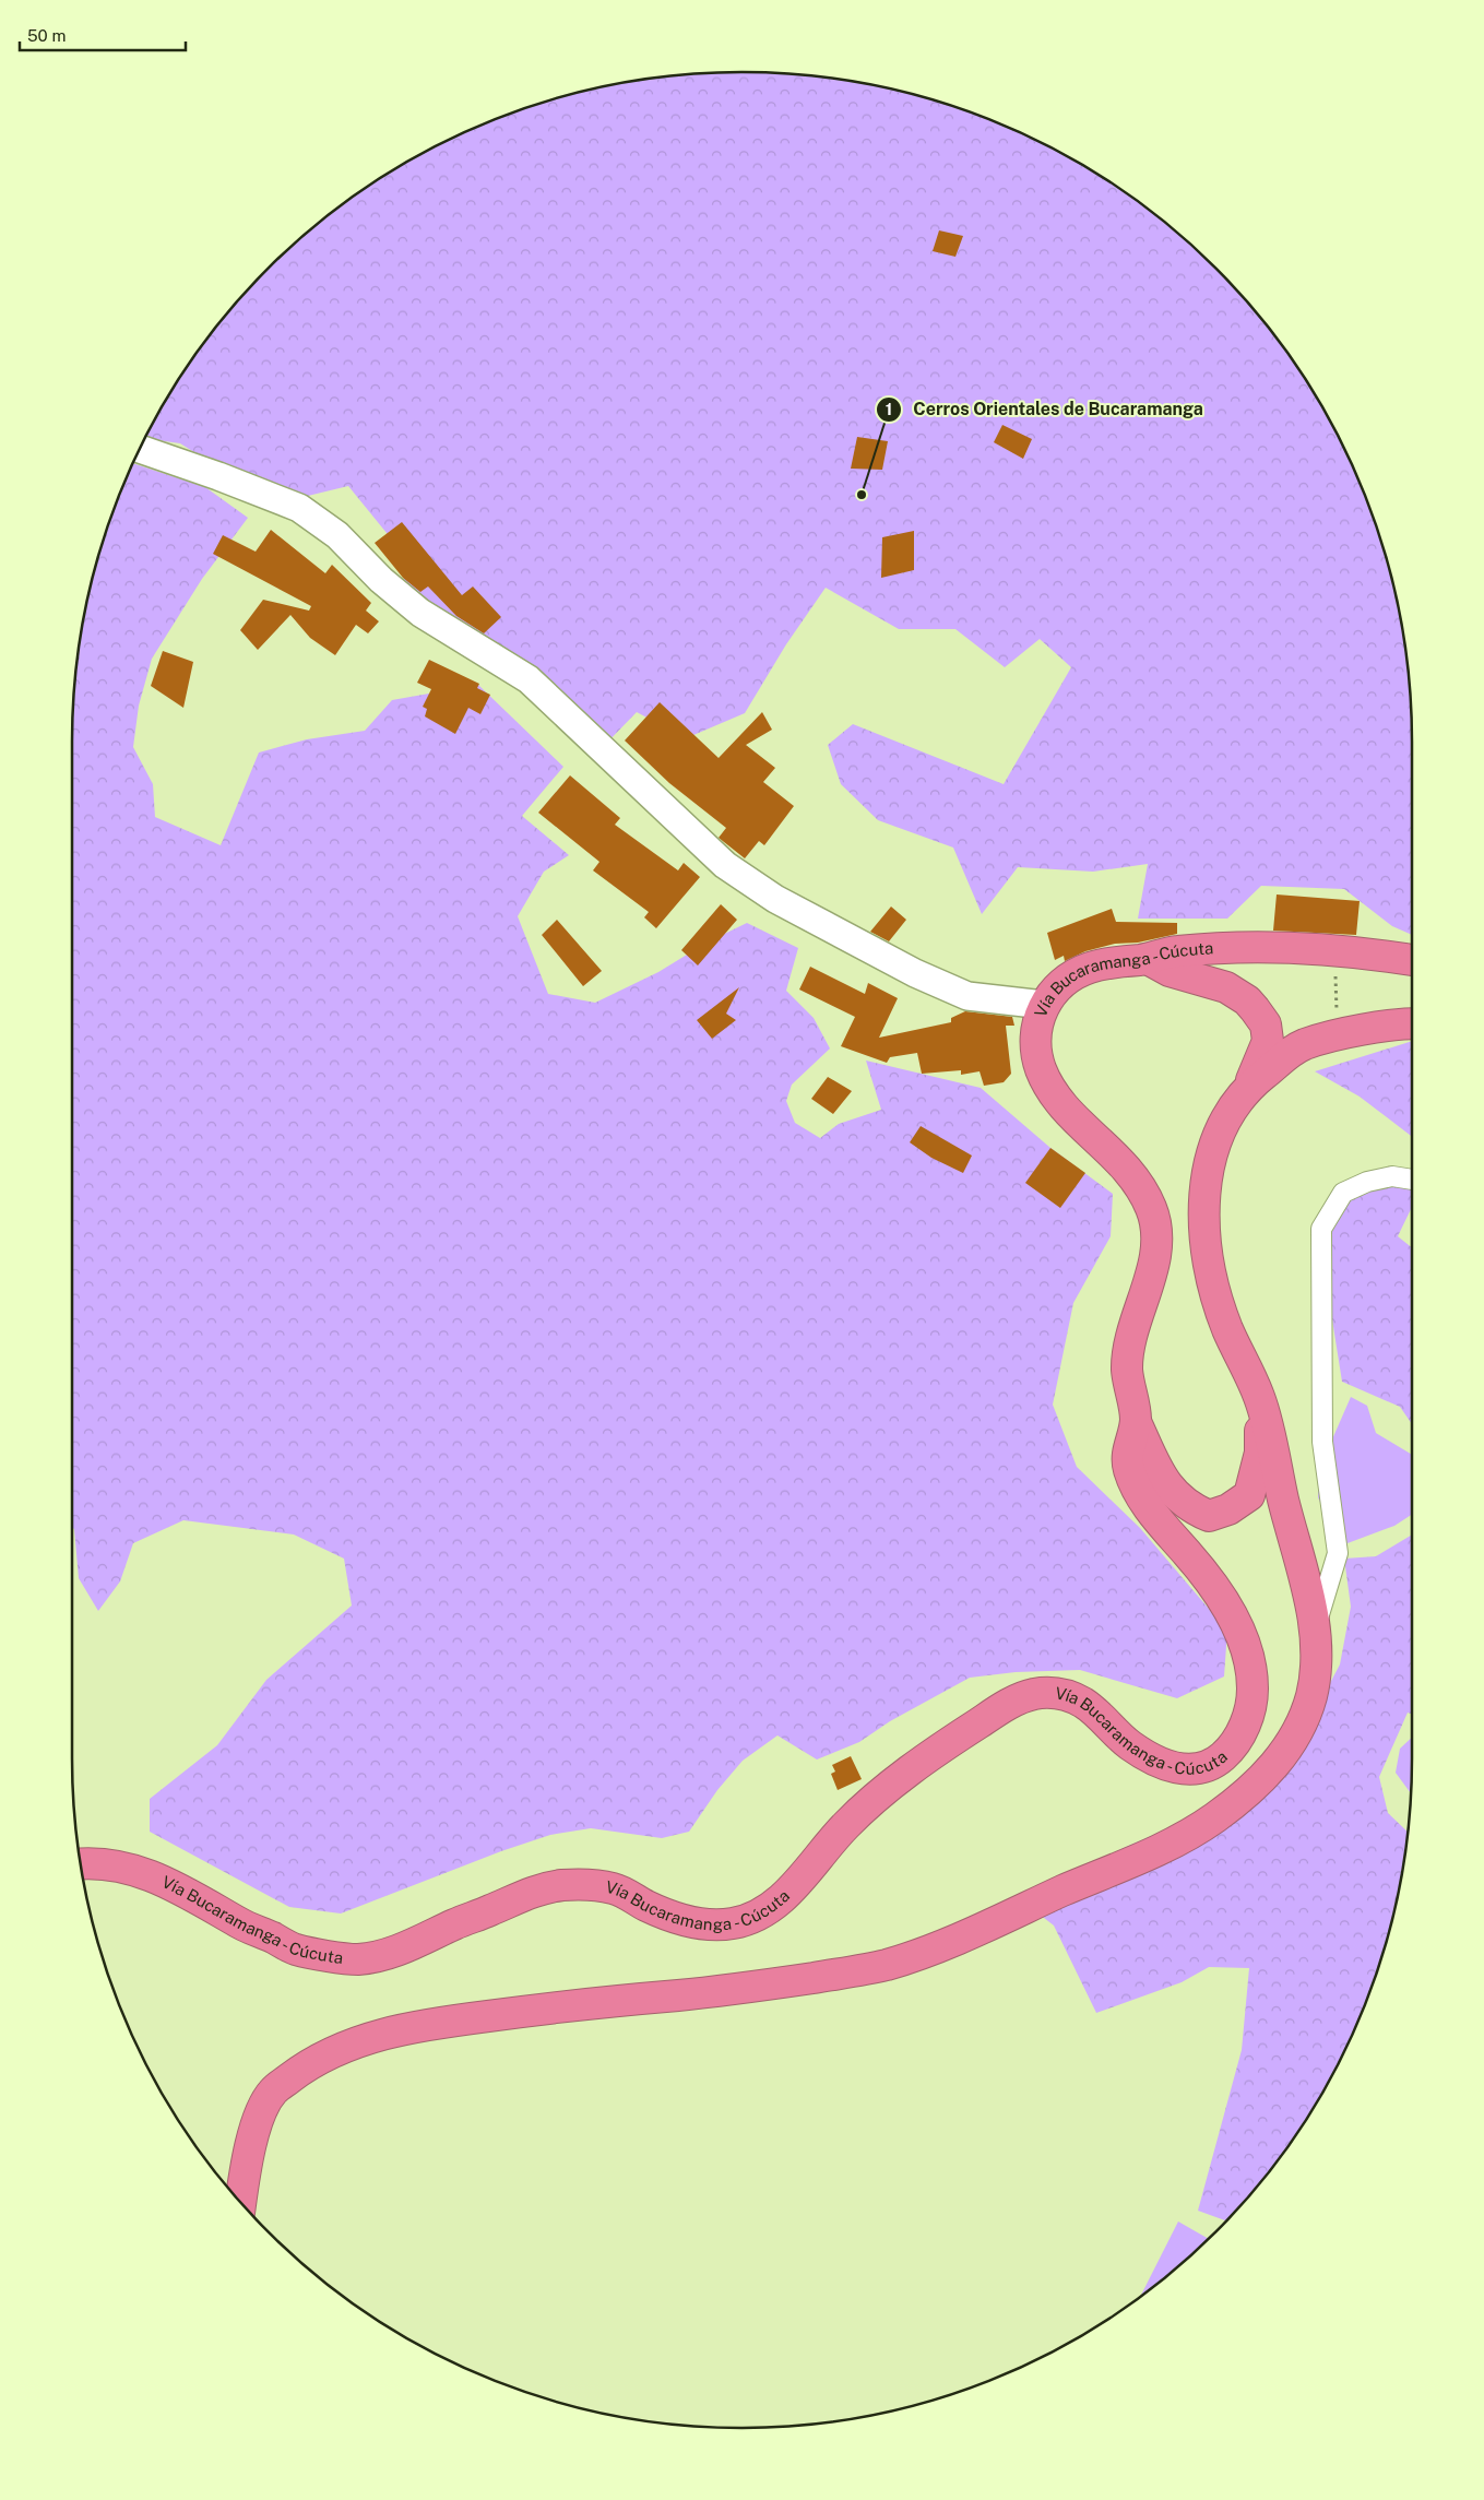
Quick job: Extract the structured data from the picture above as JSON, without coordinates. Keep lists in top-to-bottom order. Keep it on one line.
{"streets":{"highway":["Vía Bucaramanga - Cúcuta"]},"places":["Cerros Orientales de Bucaramanga"],"scale_bar":"50 m"}
